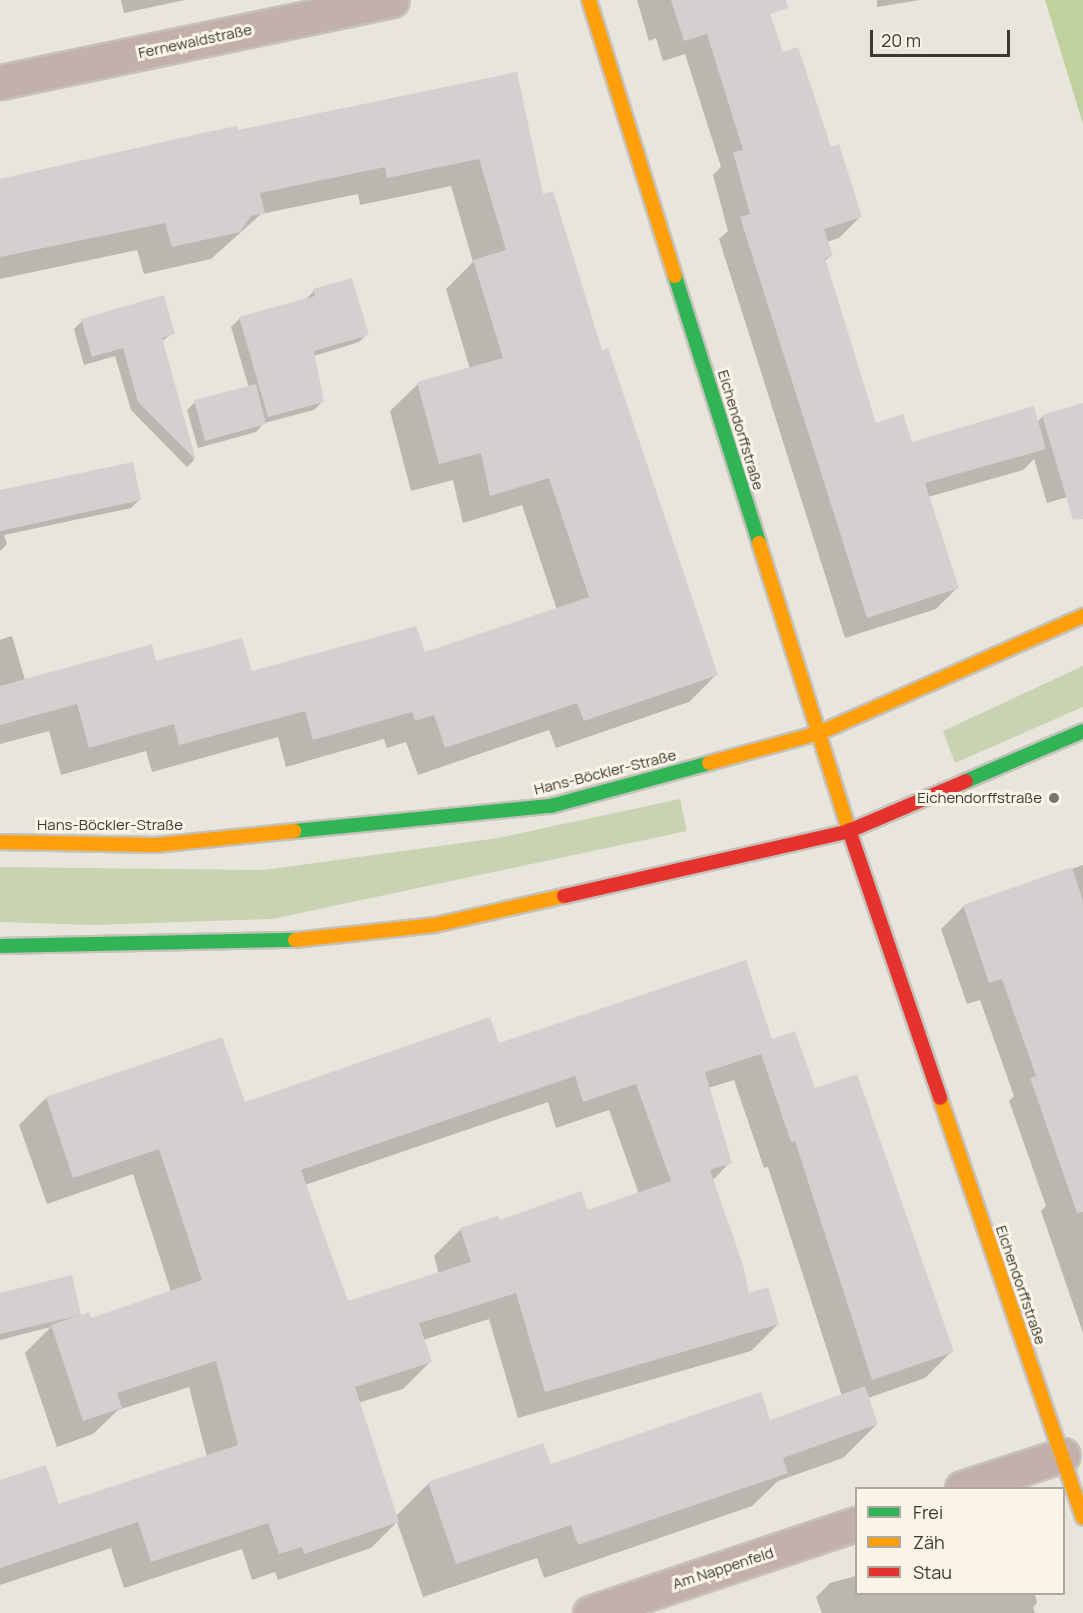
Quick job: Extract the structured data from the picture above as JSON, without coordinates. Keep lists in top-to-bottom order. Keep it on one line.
{"streets":{"main road":["Eichendorffstraße","Hans-Böckler-Straße"],"street":["Fernewaldstraße","Am Nappenfeld"]},"crossings":[["Eichendorffstraße","Hans-Böckler-Straße"]],"places":["Eichendorffstraße"],"legend":["Frei","Zäh","Stau"],"scale_bar":"20 m"}
